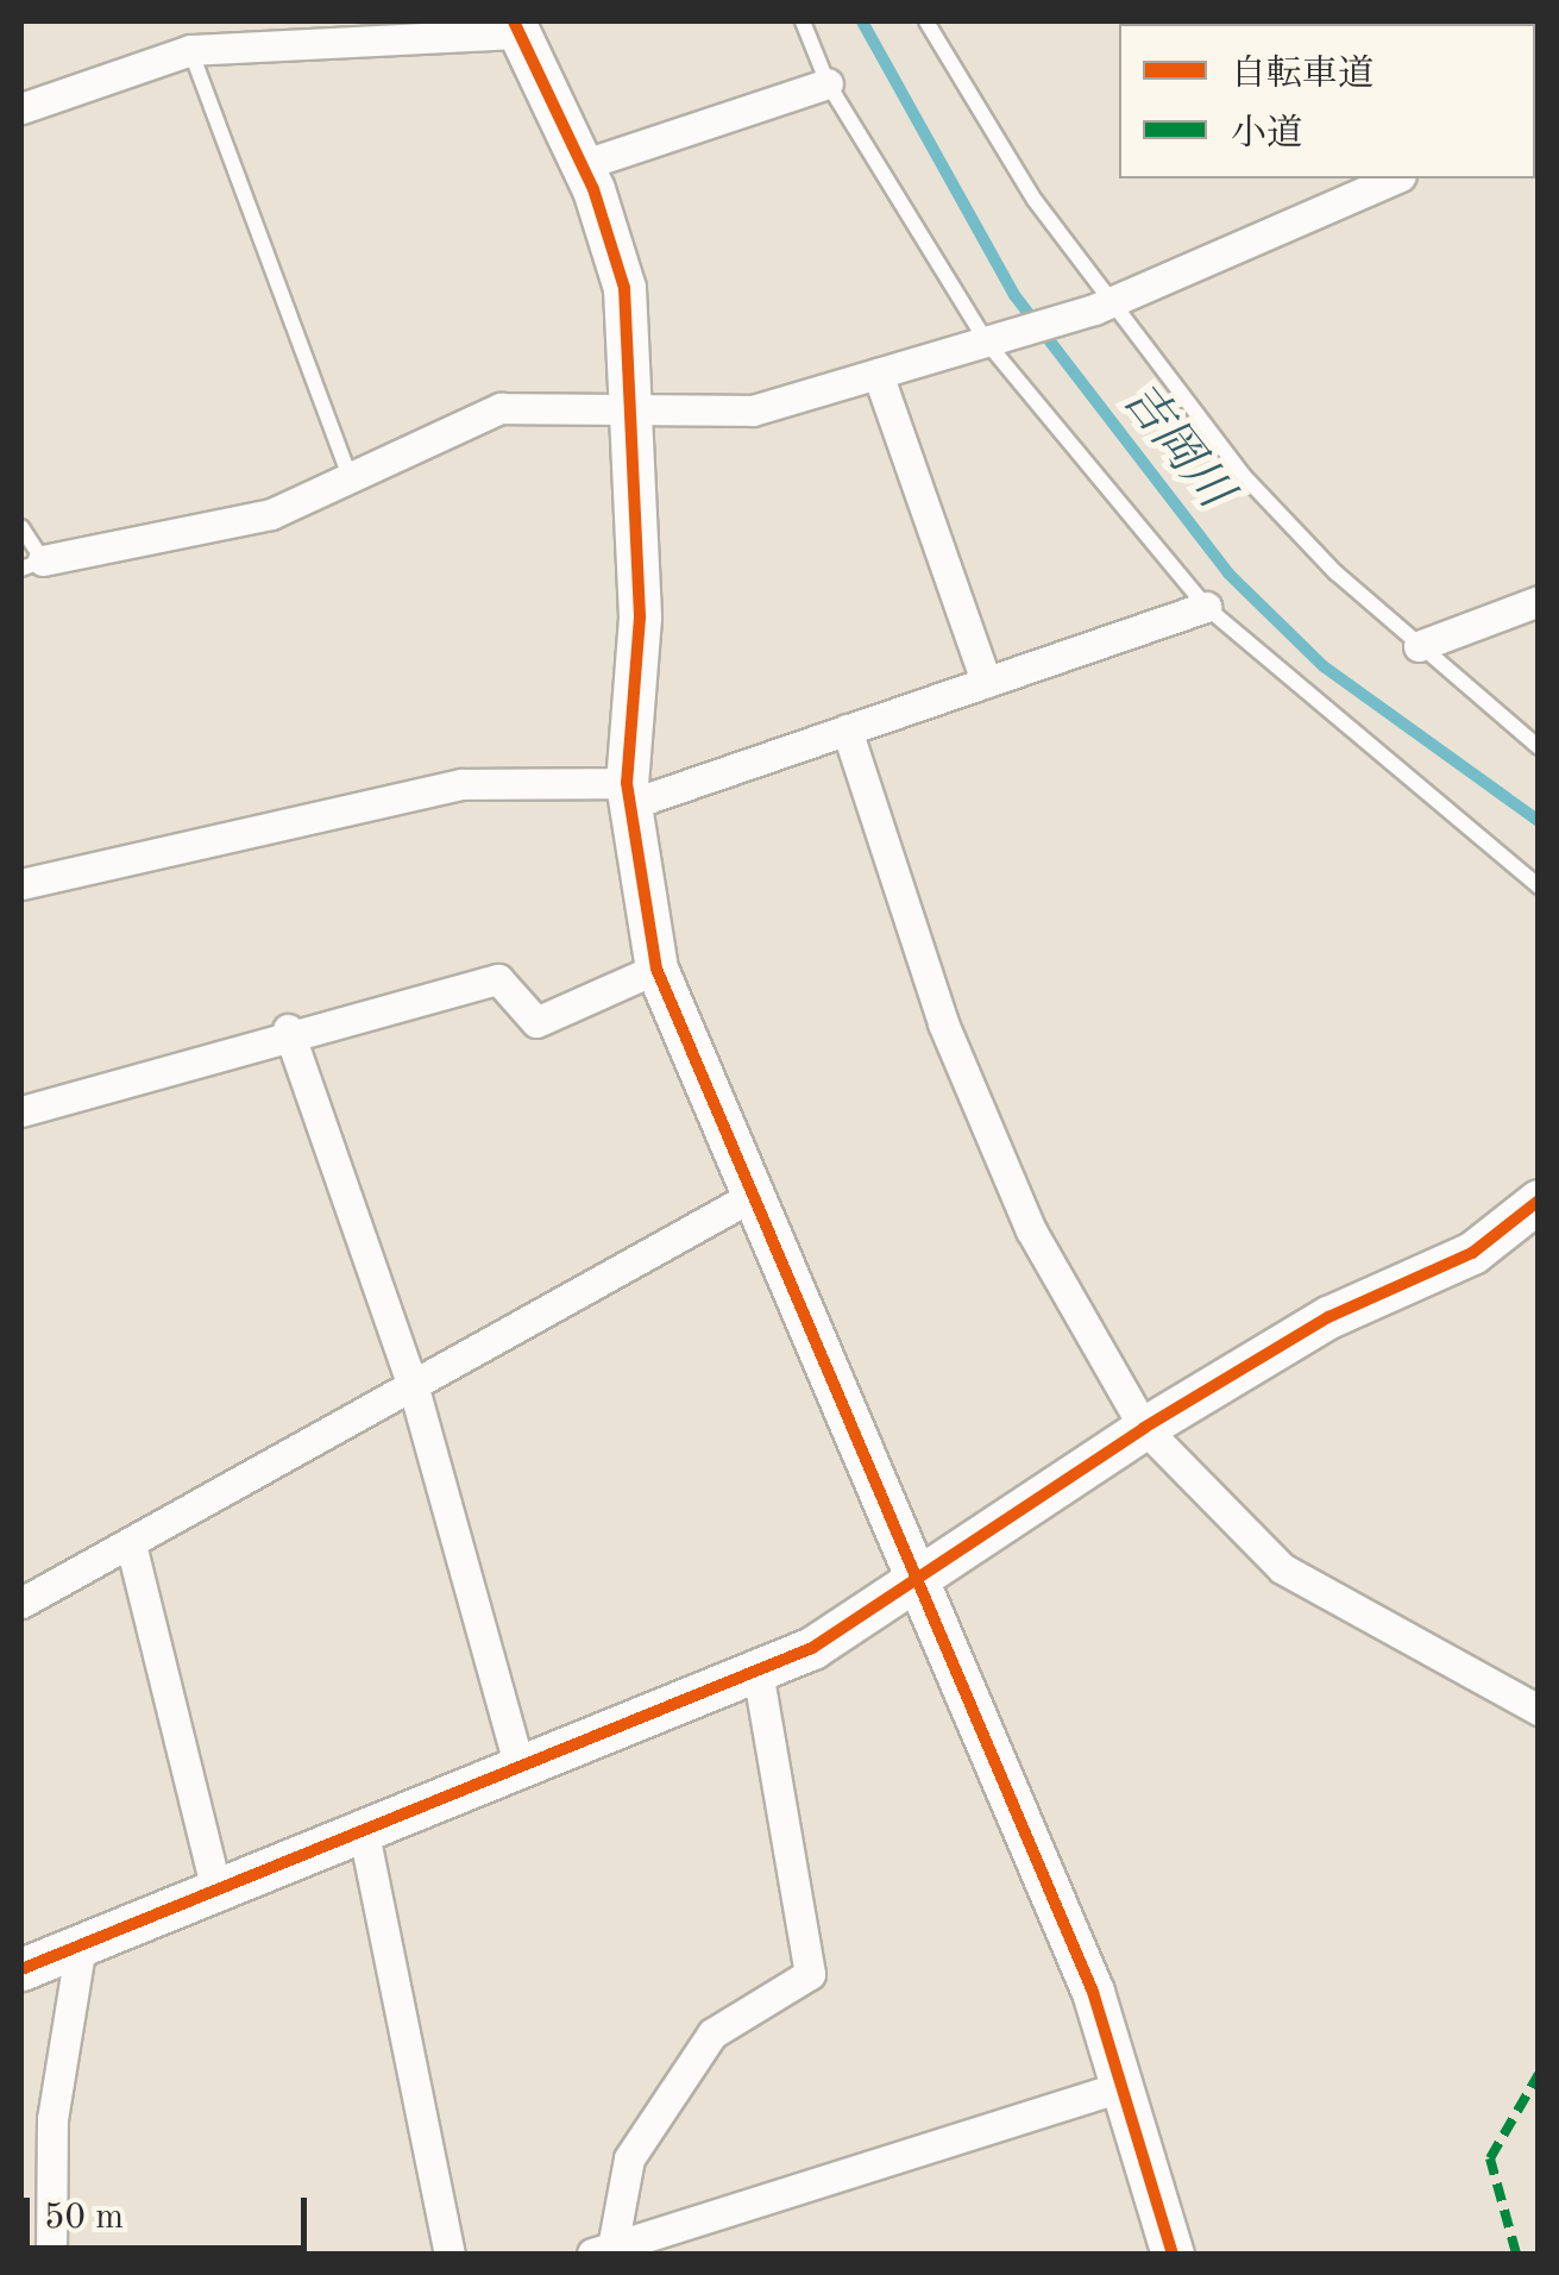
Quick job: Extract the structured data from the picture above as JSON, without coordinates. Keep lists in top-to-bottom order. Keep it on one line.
{"water":["吉岡川"],"legend":["自転車道","小道"],"scale_bar":"50 m"}
